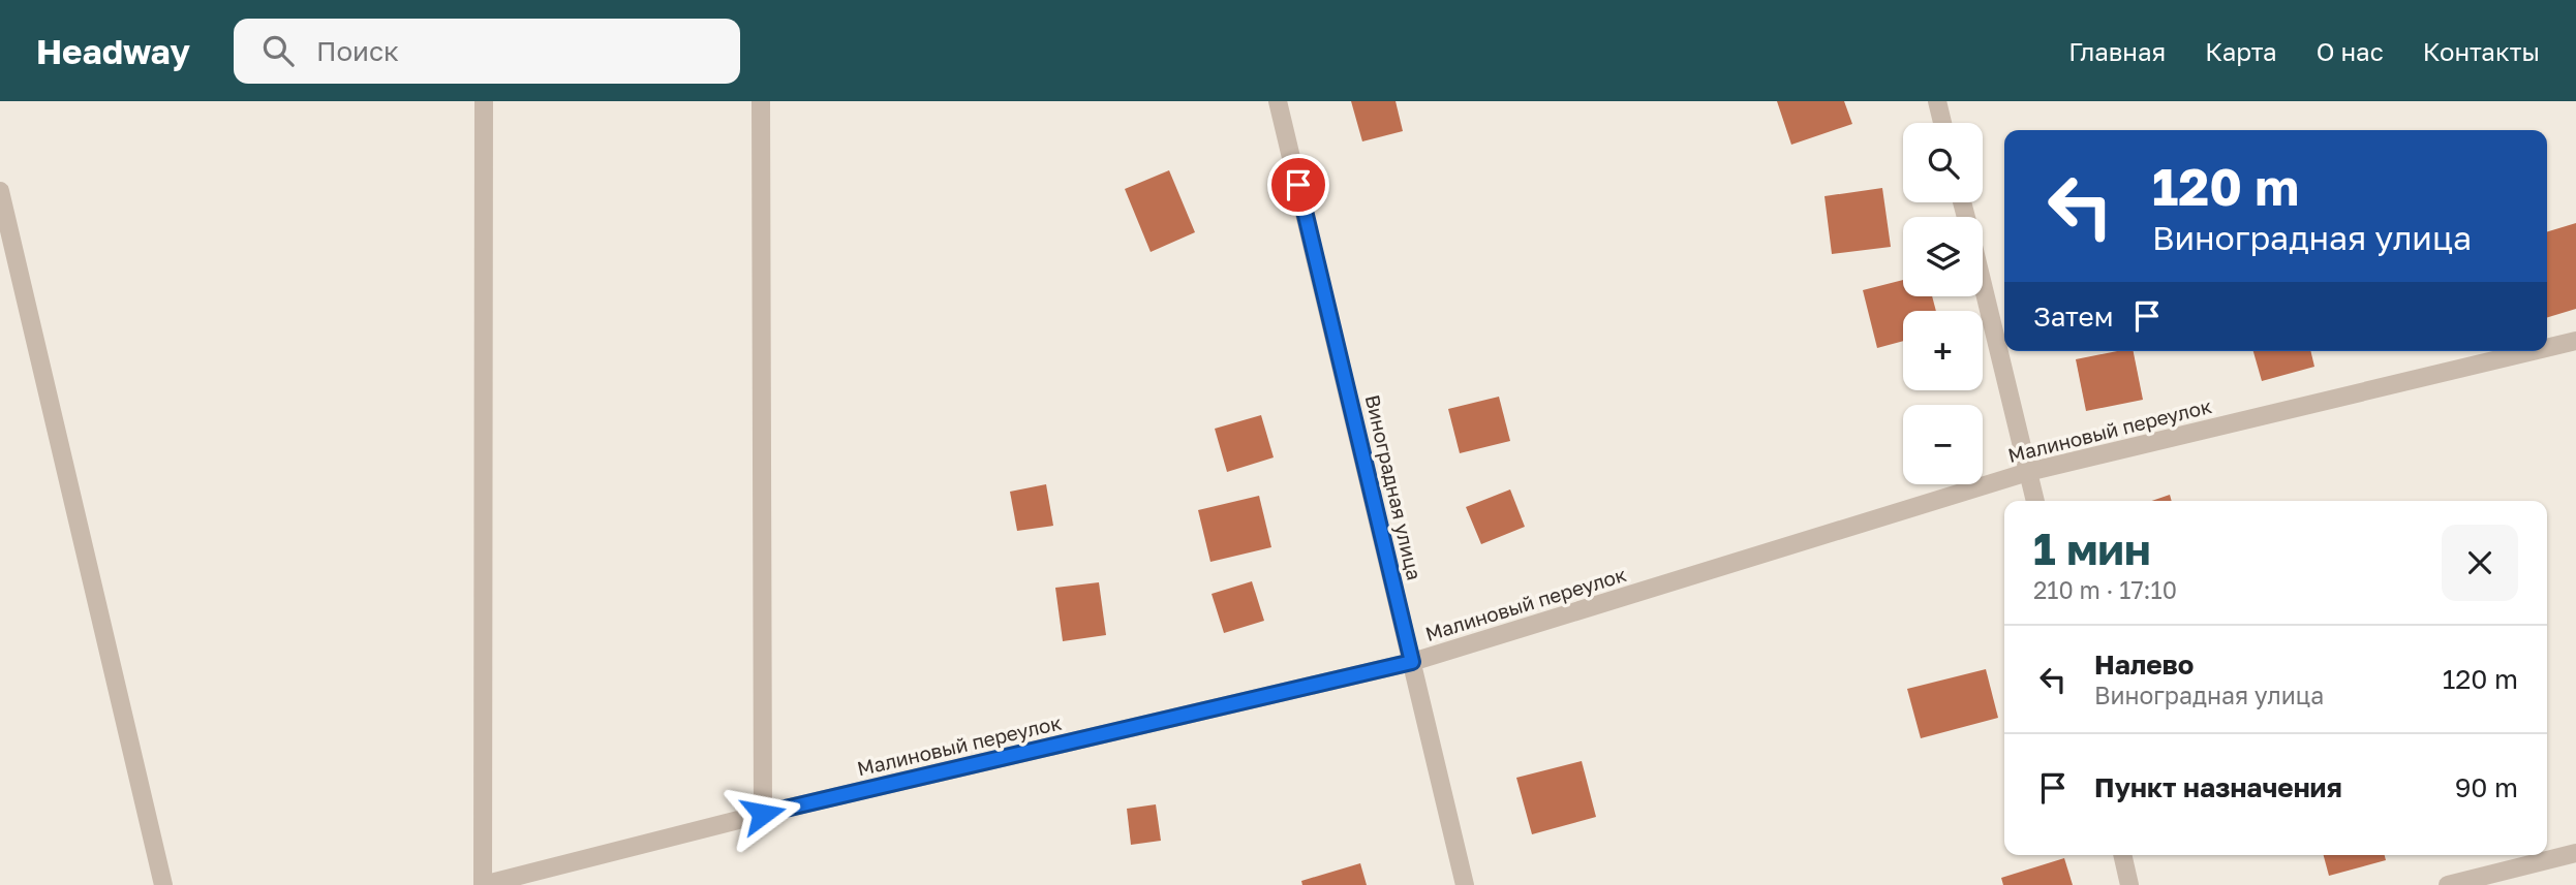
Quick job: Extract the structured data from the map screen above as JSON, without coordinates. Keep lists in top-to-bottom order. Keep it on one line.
{"streets":{"street":["Малиновый переулок","Виноградная улица"]},"crossings":[["Малиновый переулок","Виноградная улица"]],"page":{"header":"Headway","search":"Поиск","nav":["Главная","Карта","О нас","Контакты"],"map_buttons":["+","−"],"turn":["120 m","Виноградная улица"],"then":"Затем","heading":["1 мин","210 m · 17:10"],"list":[{"name":"Налево","note":"Виноградная улица","value":"120 m"},{"name":"Пункт назначения","value":"90 m"}]}}
